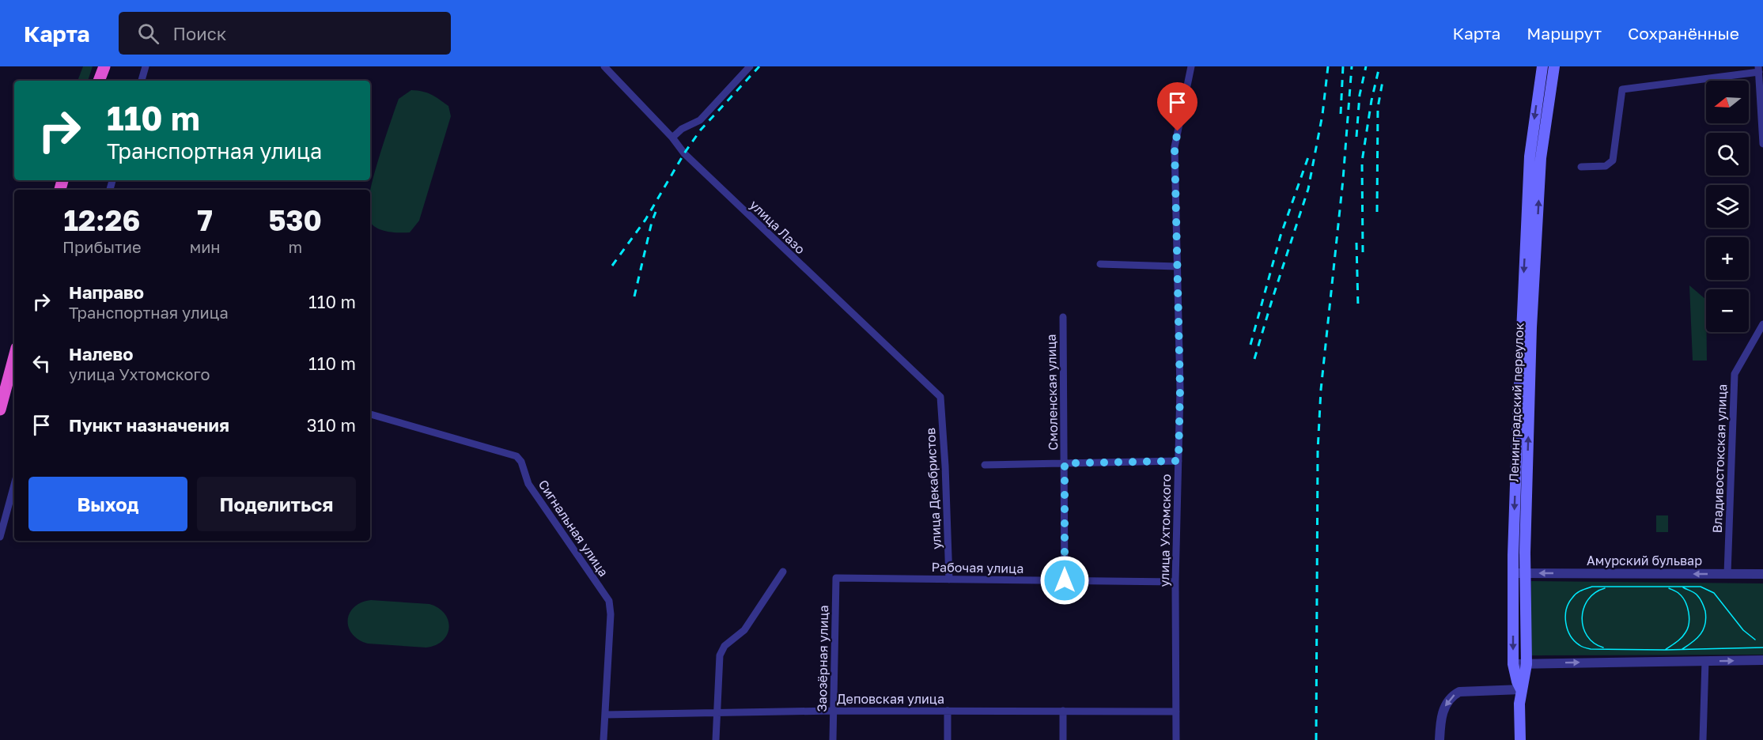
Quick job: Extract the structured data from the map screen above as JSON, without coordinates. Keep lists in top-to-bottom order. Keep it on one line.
{"streets":{"main road":["Ленинградский переулок"],"street":["улица Лазо","Смоленская улица","Владивостокская улица","улица Декабристов","Сигнальная улица","улица Ухтомского","Амурский бульвар","Рабочая улица","Заозёрная улица","Деповская улица"]},"crossings":[["улица Лазо","улица Декабристов"],["Смоленская улица","Рабочая улица"],["Ленинградский переулок","Амурский бульвар"],["Владивостокская улица","Амурский бульвар"],["улица Декабристов","Рабочая улица"],["Сигнальная улица","Деповская улица"],["улица Ухтомского","Рабочая улица"],["улица Ухтомского","Деповская улица"],["Рабочая улица","Заозёрная улица"],["Заозёрная улица","Деповская улица"]],"one_way":["Амурский бульвар"],"north":"left","page":{"header":"Карта","search":"Поиск","nav":["Карта","Маршрут","Сохранённые"],"map_buttons":["+","−"],"turn":["110 m","Транспортная улица"],"eta":["12:26","Прибытие","7","мин","530","m"],"list":[{"name":"Направо","note":"Транспортная улица","value":"110 m"},{"name":"Налево","note":"улица Ухтомского","value":"110 m"},{"name":"Пункт назначения","value":"310 m"}],"buttons":["Выход","Поделиться"]}}
